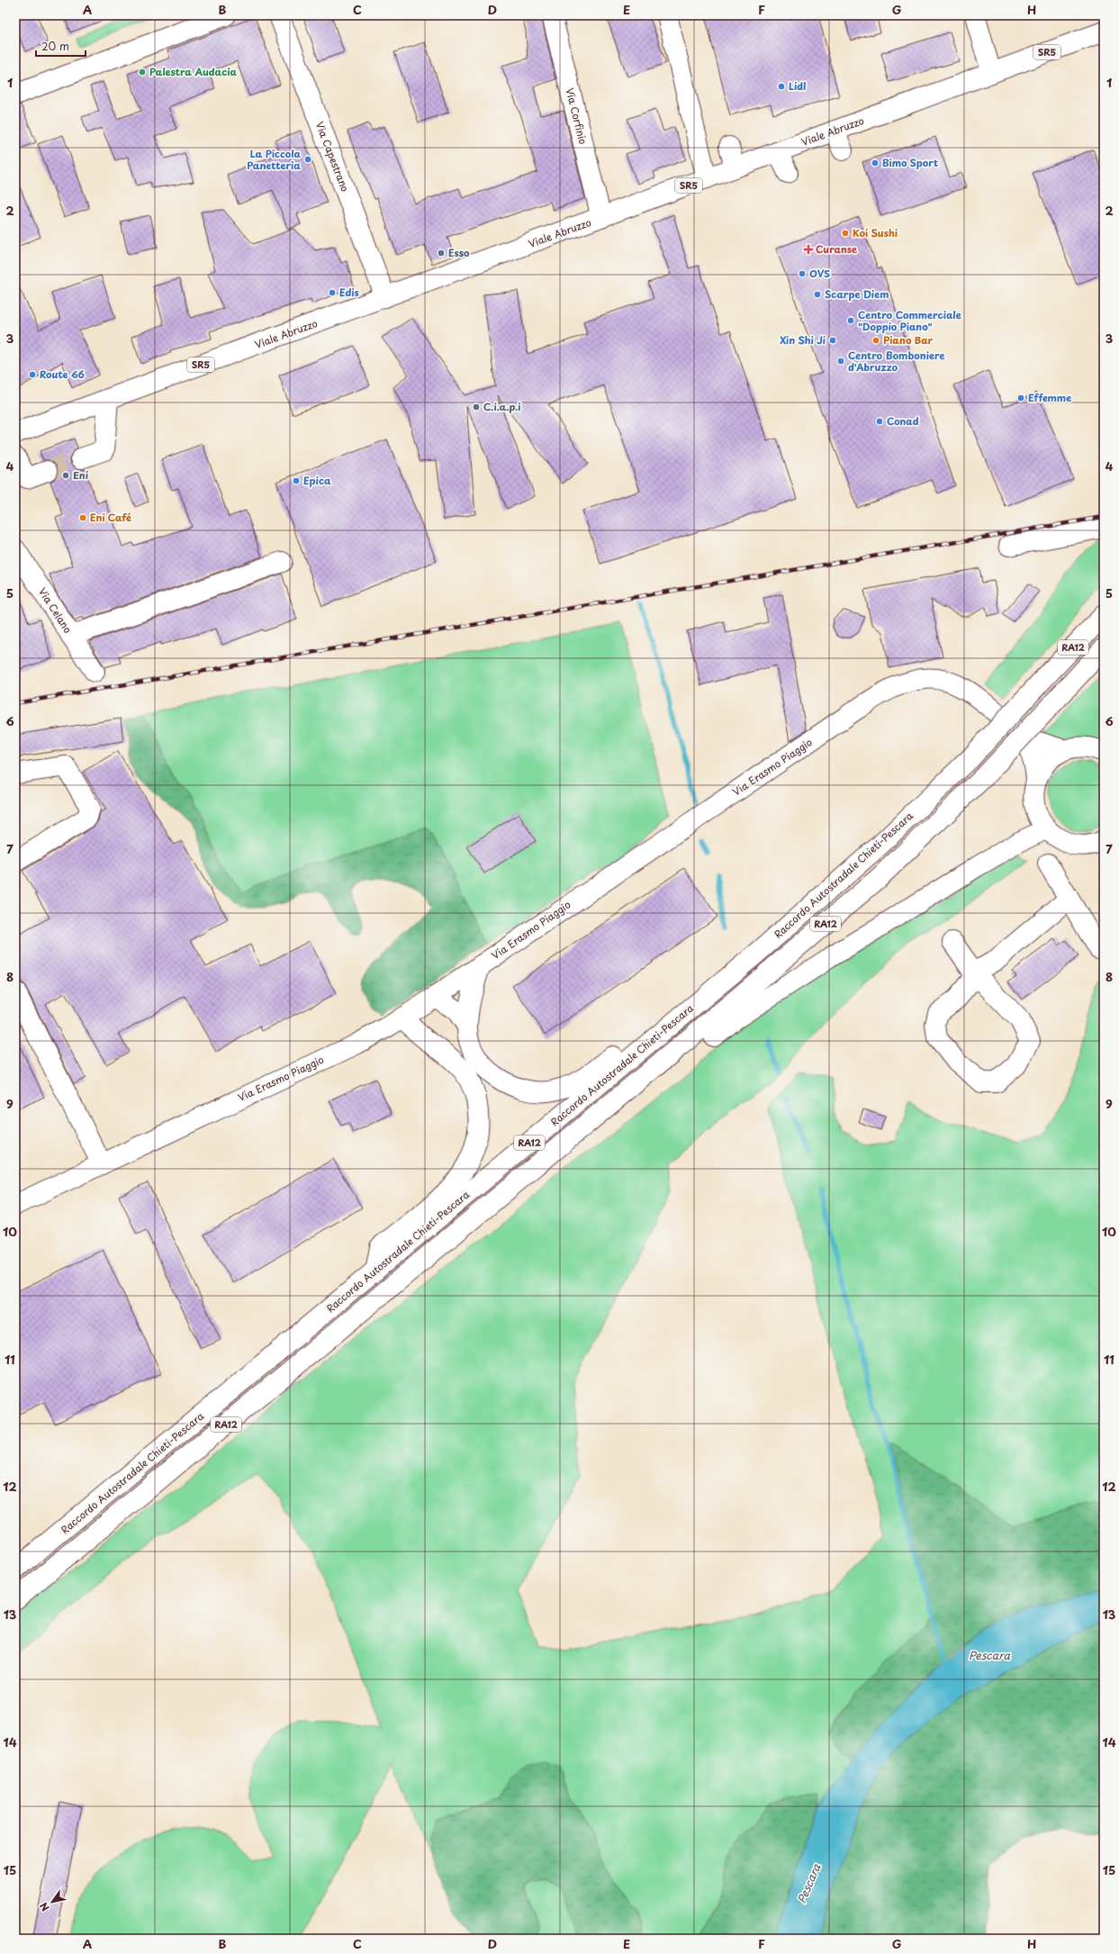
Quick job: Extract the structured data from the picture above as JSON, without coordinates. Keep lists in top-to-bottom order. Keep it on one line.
{"streets":{"main road":["SR5","Via Corfinio","Viale Abruzzo","Via Capestrano","Via Celano","RA12","Via Erasmo Piaggio","Raccordo Autostradale Chieti-Pescara"]},"crossings":[["Via Corfinio","Viale Abruzzo"],["Viale Abruzzo","Via Capestrano"]],"water":["Pescara"],"places":{"other":["Palestra Audacia","Lidl","La Piccola Panetteria","Bimo Sport","Koi Sushi","Esso","OVS","Edis","Scarpe Diem","Centro Commerciale \"Doppio Piano\"","Xin Shi Ji","Piano Bar","Centro Bomboniere d'Abruzzo","Route 66","Effemme","C.i.a.p.i","Conad","Eni","Epica","Eni Café"],"health":["Curanse"]},"scale_bar":"20 m","north":"bottom left","grid":{"columns":["A","B","C","D","E","F","G","H"],"rows":["1","2","3","4","5","6","7","8","9","10","11","12","13","14","15"]}}
